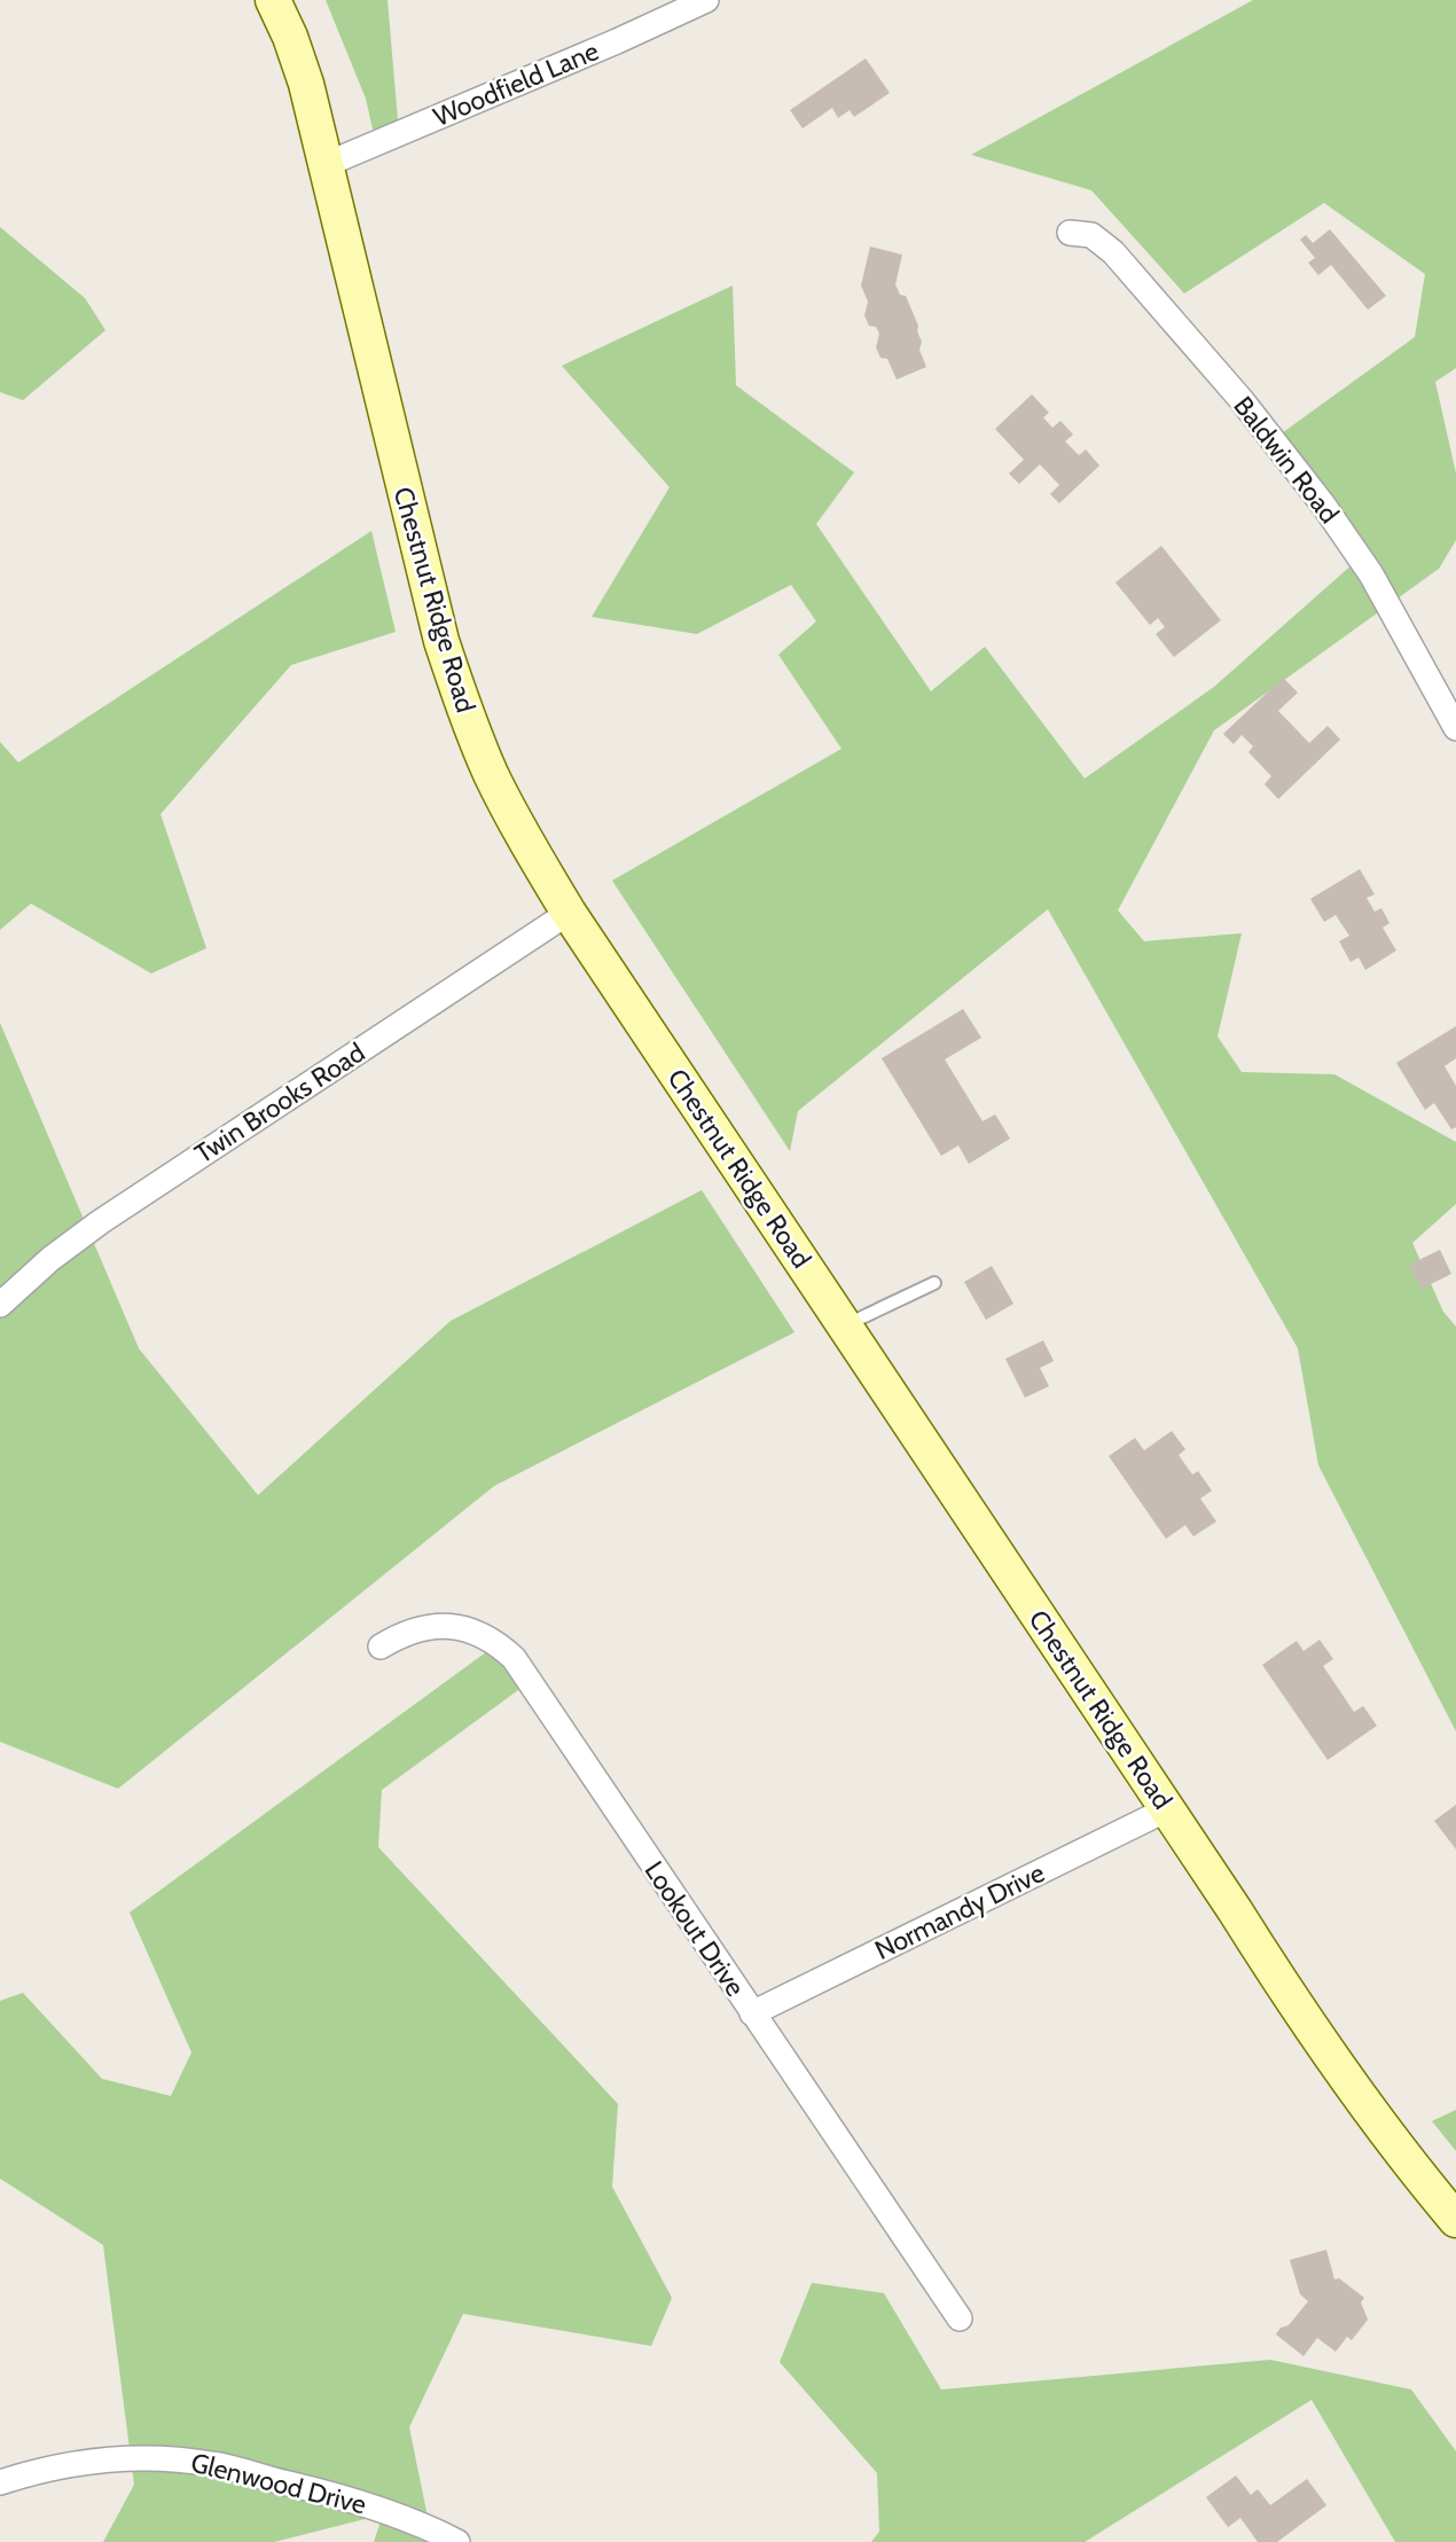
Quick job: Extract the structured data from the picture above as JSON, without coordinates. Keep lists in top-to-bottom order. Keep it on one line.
{"streets":{"main road":["Chestnut Ridge Road"],"street":["Woodfield Lane","Baldwin Road","Twin Brooks Road","Normandy Drive","Lookout Drive","Glenwood Drive"]},"crossings":[["Woodfield Lane","Chestnut Ridge Road"],["Chestnut Ridge Road","Twin Brooks Road"],["Chestnut Ridge Road","Normandy Drive"],["Normandy Drive","Lookout Drive"]]}
